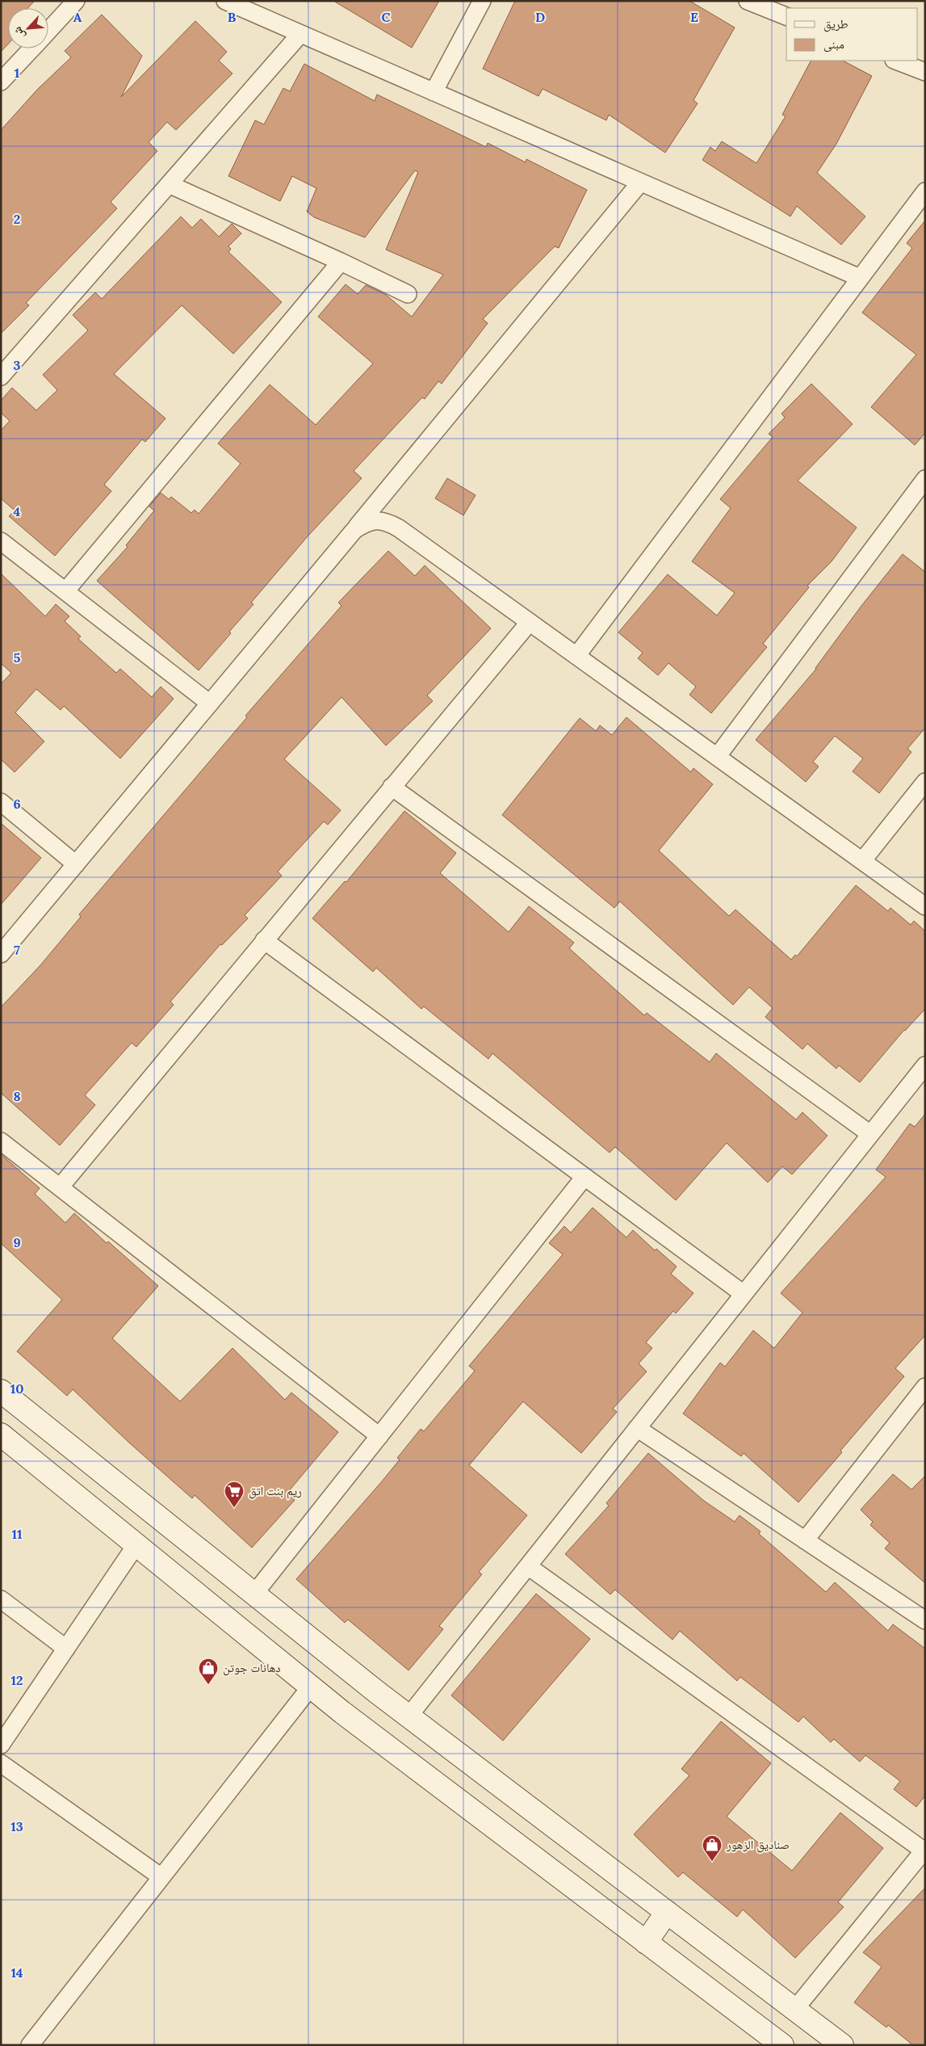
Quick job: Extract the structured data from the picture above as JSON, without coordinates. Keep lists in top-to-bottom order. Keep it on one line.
{"places":{"supermarket":["ريم بنت اتق"],"shop":["دهانات جوتن","صناديق الزهور"]},"legend":["طريق","مبنى"],"north":"bottom left","grid":{"columns":["A","B","C","D","E"],"rows":["1","2","3","4","5","6","7","8","9","10","11","12","13","14"]}}
